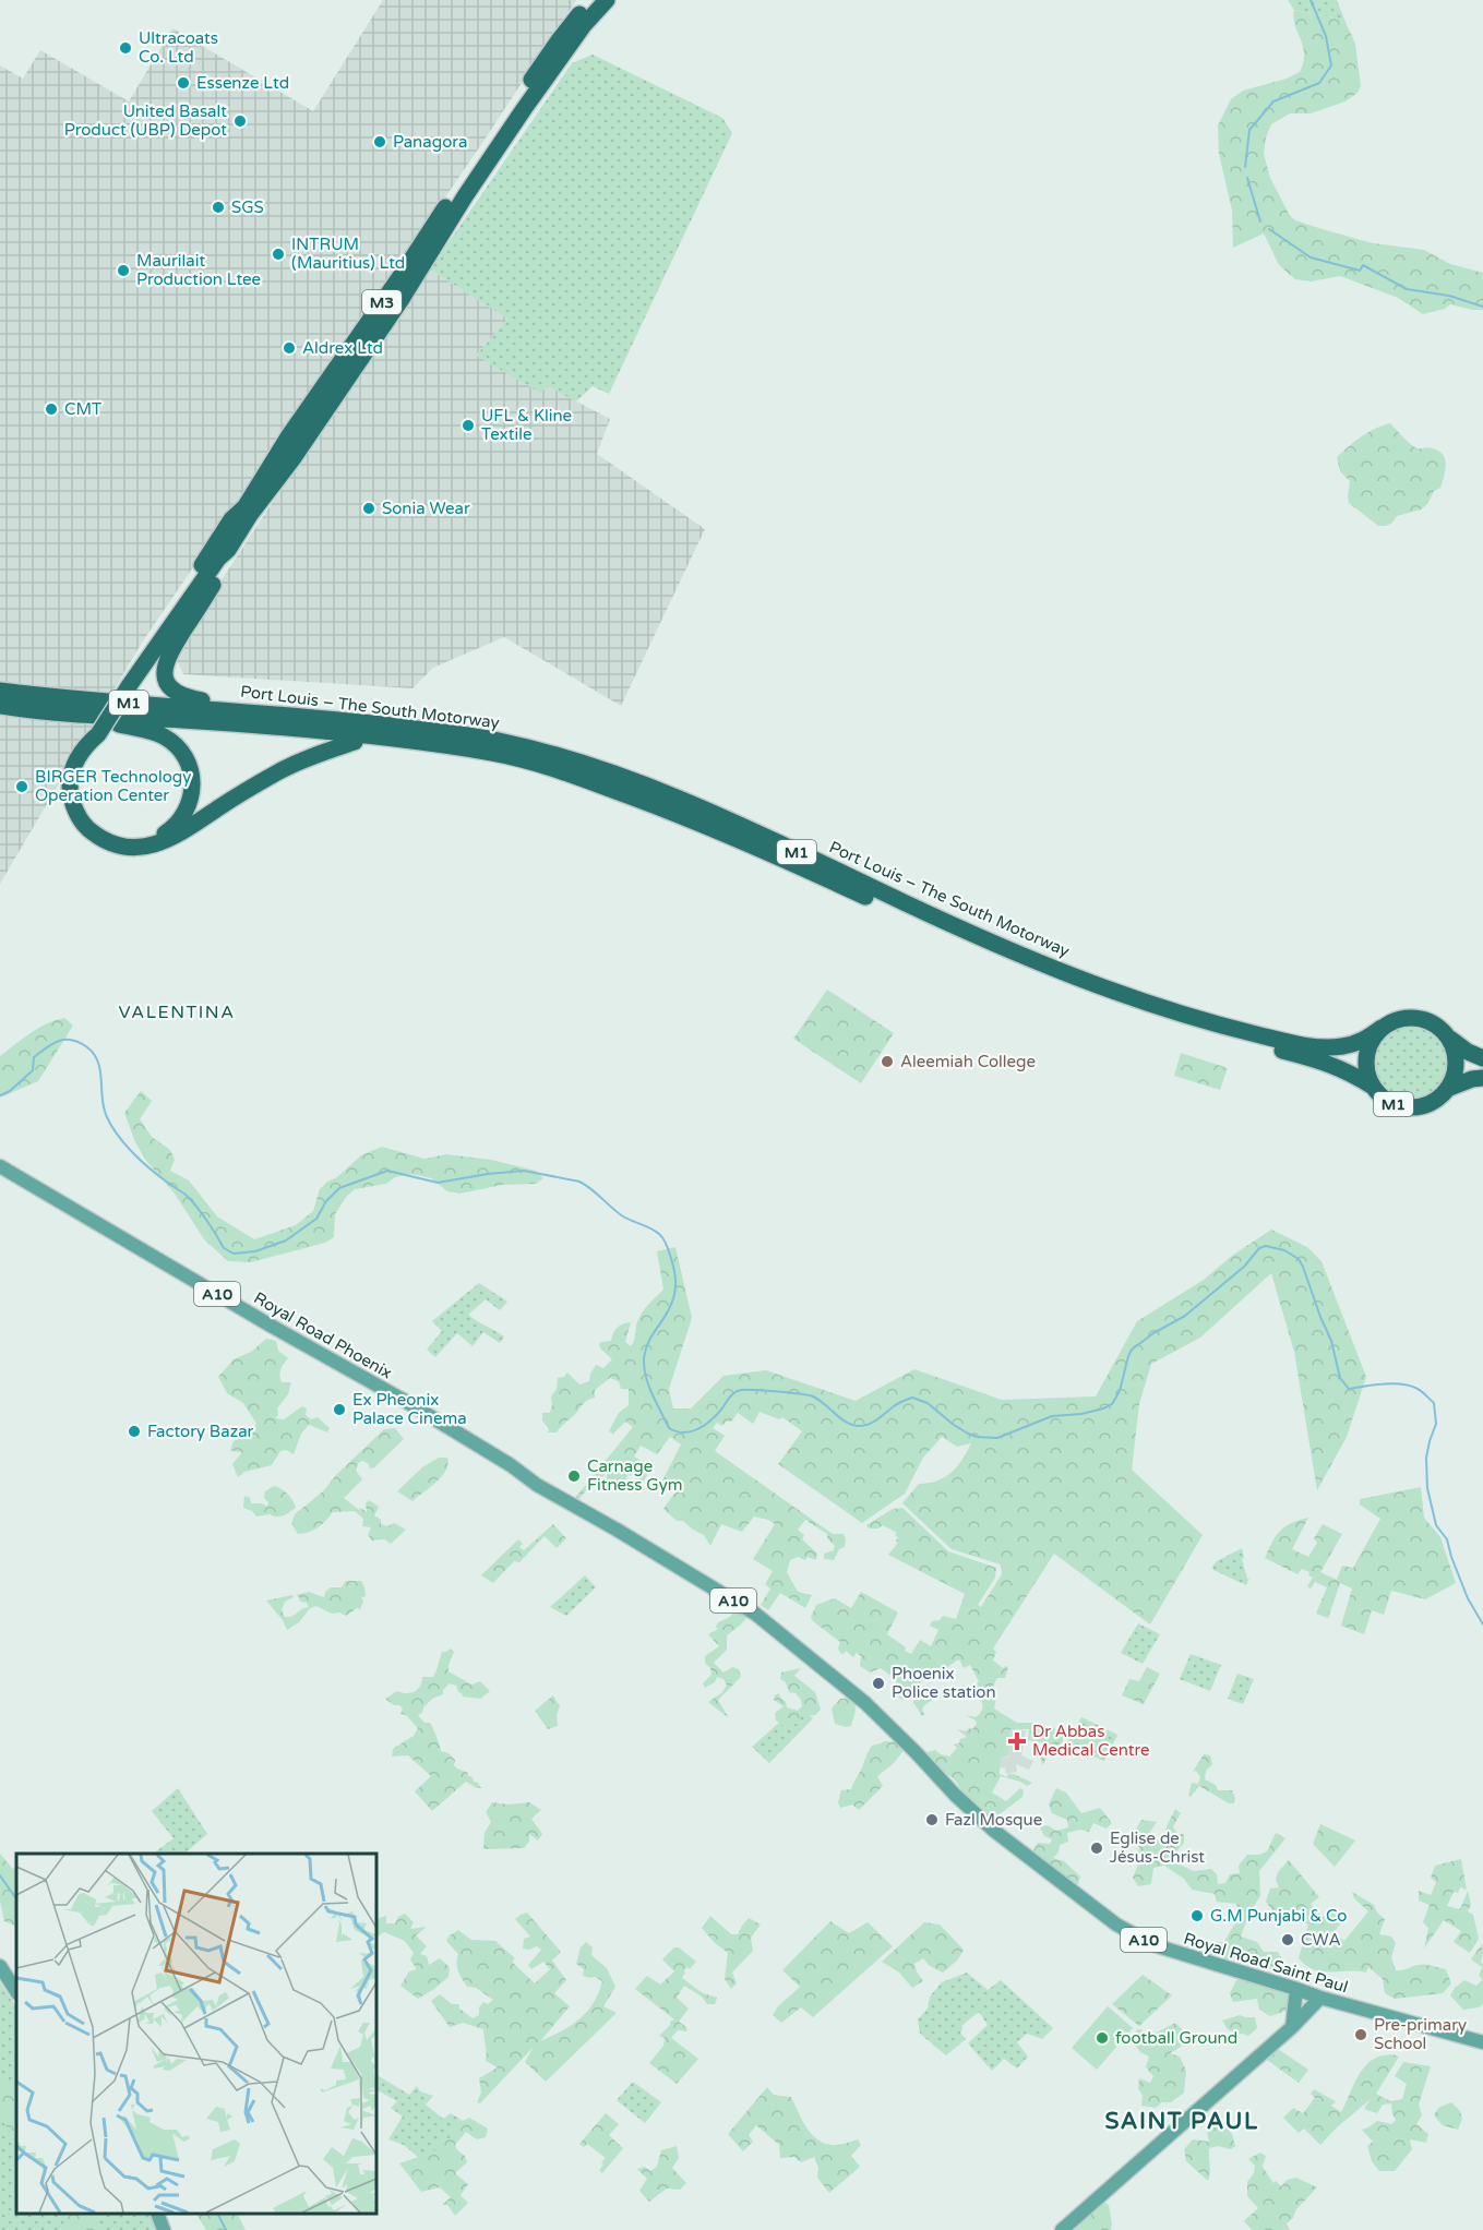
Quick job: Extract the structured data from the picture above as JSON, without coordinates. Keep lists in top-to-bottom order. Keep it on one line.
{"streets":{"highway":["M3","M1","Port Louis – The South Motorway"],"main road":["A10","Royal Road Phoenix","Royal Road Saint Paul"]},"crossings":[["M1","Port Louis – The South Motorway"],["Royal Road Phoenix","Royal Road Saint Paul"]],"districts":["VALENTINA","SAINT PAUL"],"places":{"other":["Ultracoats Co. Ltd","Essenze Ltd","United Basalt Product (UBP) Depot","Panagora","SGS","INTRUM (Mauritius) Ltd","Maurilait Production Ltee","Aldrex Ltd","CMT","UFL & Kline Textile","Sonia Wear","BIRGER Technology Operation Center","Aleemiah College","Ex Pheonix Palace Cinema","Factory Bazar","Carnage Fitness Gym","Phoenix Police station","Fazl Mosque","Eglise de Jésus-Christ","G.M Punjabi & Co","CWA","Pre-primary School","football Ground"],"health":["Dr Abbas Medical Centre"]}}
